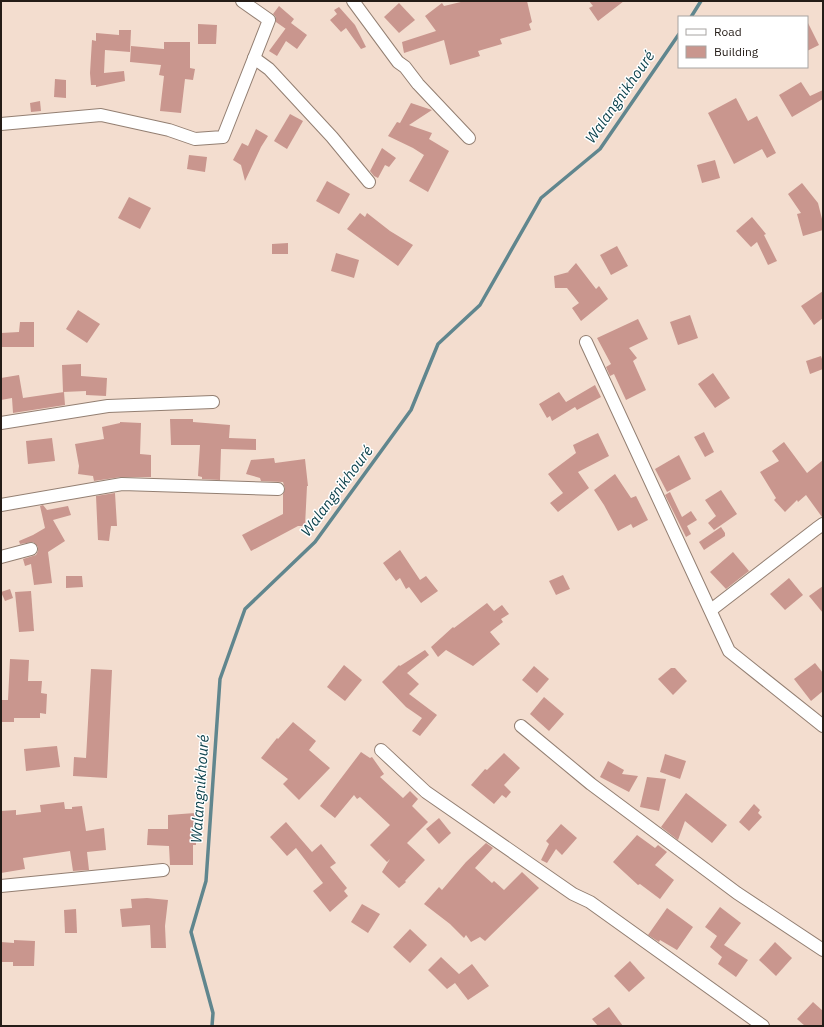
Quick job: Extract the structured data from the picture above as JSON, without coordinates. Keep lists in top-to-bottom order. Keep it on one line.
{"water":["Walangnikhouré"],"legend":["Road","Building"]}
